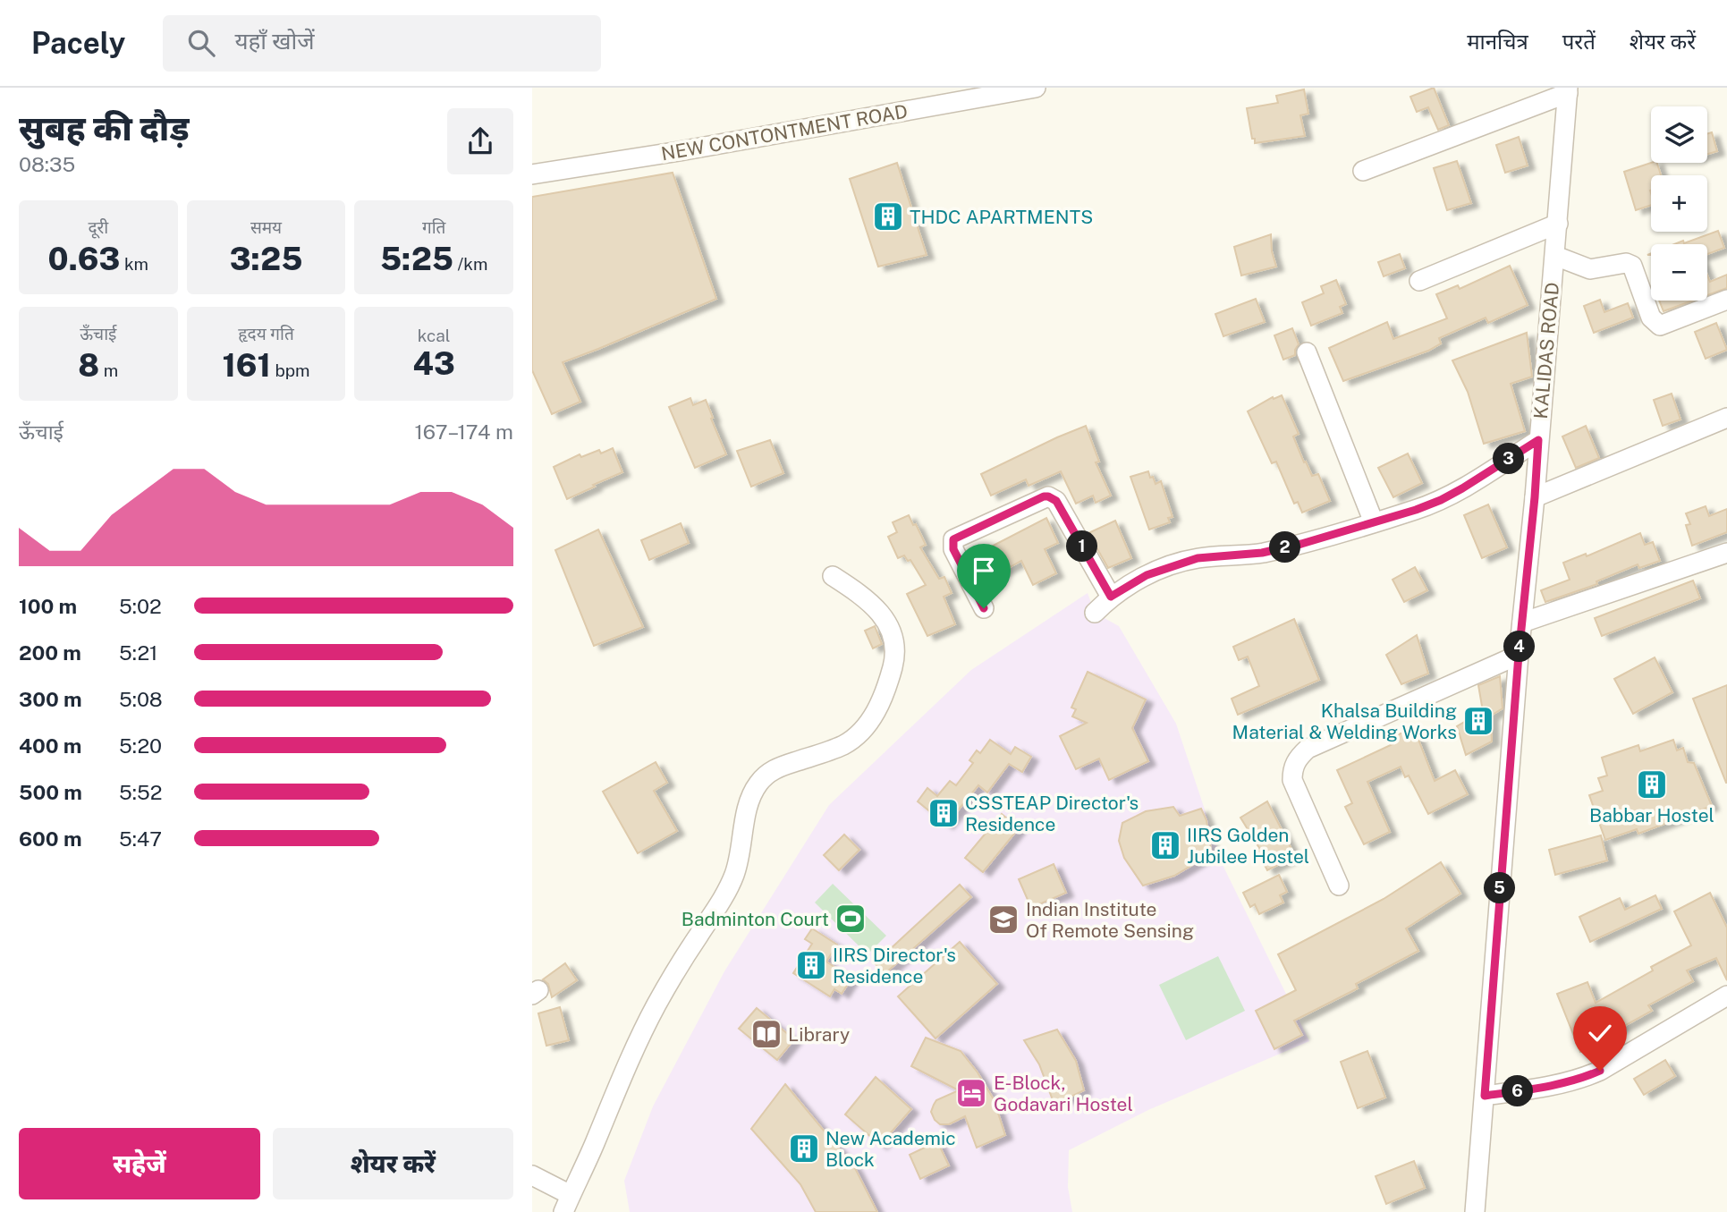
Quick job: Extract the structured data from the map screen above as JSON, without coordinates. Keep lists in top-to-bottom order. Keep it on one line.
{"streets":{"street":["NEW CONTONTMENT ROAD","KALIDAS ROAD"]},"places":{"building":["THDC APARTMENTS","Khalsa Building Material & Welding Works","Babbar Hostel","CSSTEAP Director's Residence","IIRS Golden Jubilee Hostel","IIRS Director's Residence","New Academic Block"],"sports":["Badminton Court"],"school or university":["Indian Institute Of Remote Sensing"],"library":["Library"],"hotel":["E-Block, Godavari Hostel"]},"page":{"header":"Pacely","search":"यहाँ खोजें","nav":["मानचित्र","परतें","शेयर करें"],"heading":["सुबह की दौड़","08:35"],"map_buttons":["+","−"],"stats":[["दूरी","0.63 km"],["समय","3:25"],["गति","5:25 /km"],["ऊँचाई","8 m"],["हृदय गति","161 bpm"],["kcal","43"]],"chart":["ऊँचाई","167–174 m"],"pins":["3","1","2","4","5","6"],"list":[{"name":"100 m","note":"5:02"},{"name":"200 m","note":"5:21"},{"name":"300 m","note":"5:08"},{"name":"400 m","note":"5:20"},{"name":"500 m","note":"5:52"},{"name":"600 m","note":"5:47"}],"buttons":["सहेजें","शेयर करें"]}}
